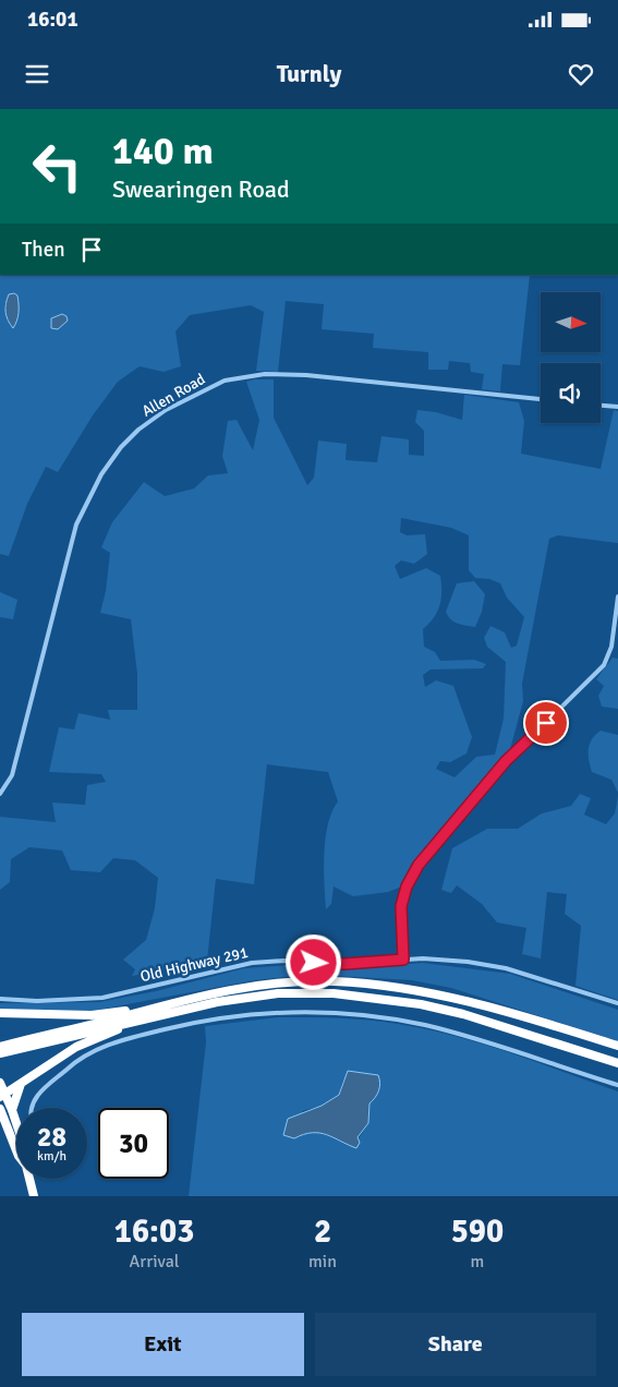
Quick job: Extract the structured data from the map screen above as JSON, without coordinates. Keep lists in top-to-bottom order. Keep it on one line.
{"streets":{"street":["Allen Road","Old Highway 291"]},"north":"right","page":{"status":"16:01","header":"Turnly","turn":["140 m","Swearingen Road"],"then":"Then","speed":"28 km/h","limit":"30","eta":["16:03","Arrival","2","min","590","m"],"buttons":["Exit","Share"]}}
